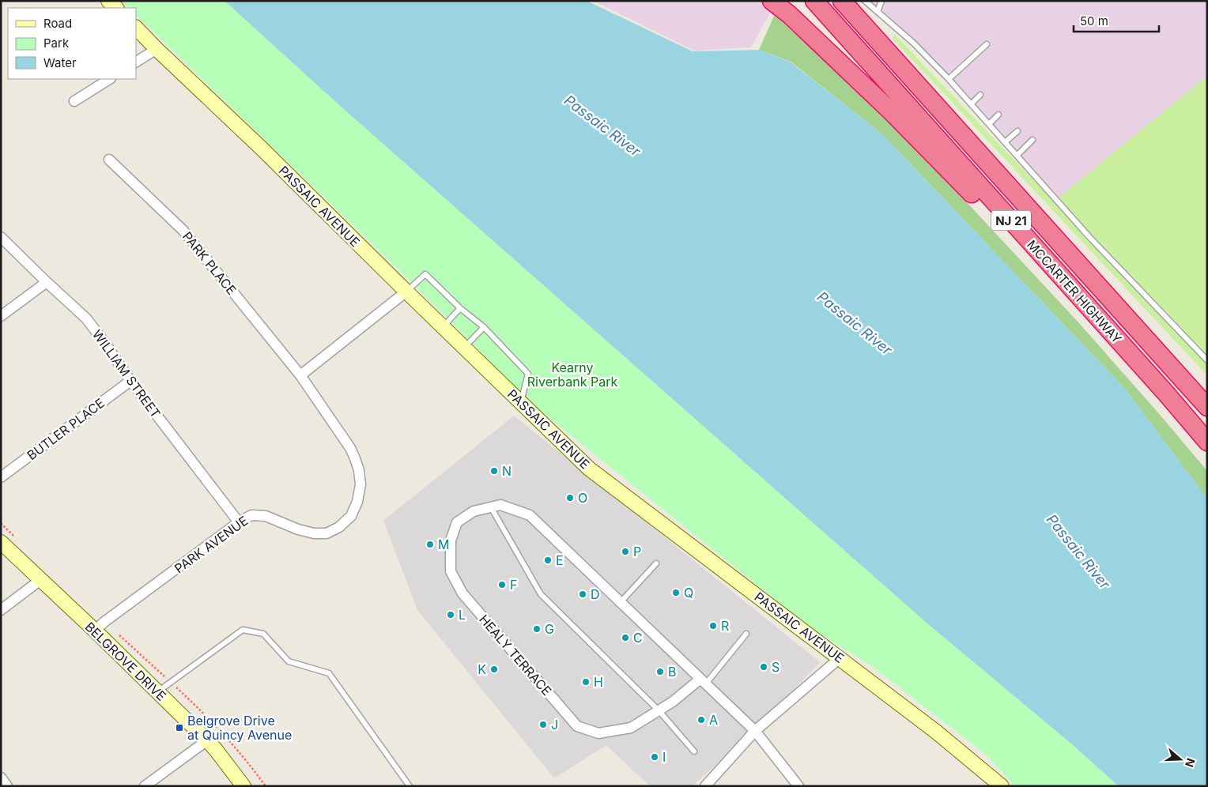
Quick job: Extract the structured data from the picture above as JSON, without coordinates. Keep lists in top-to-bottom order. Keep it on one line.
{"streets":{"highway":["NJ 21","MCCARTER HIGHWAY"],"main road":["PASSAIC AVENUE","BELGROVE DRIVE"],"street":["PARK PLACE","WILLIAM STREET","BUTLER PLACE","PARK AVENUE","HEALY TERRACE"]},"crossings":[["PARK PLACE","PARK AVENUE"],["WILLIAM STREET","BUTLER PLACE"],["WILLIAM STREET","PARK AVENUE"],["PARK AVENUE","BELGROVE DRIVE"]],"water":["Passaic River"],"parks":["Kearny Riverbank Park"],"places":{"other":["N","O","M","P","E","F","Q","D","L","R","G","C","S","K","B","H","A","J","I"],"transit":["Belgrove Drive at Quincy Avenue"]},"legend":["Road","Park","Water"],"scale_bar":"50 m","north":"right"}
